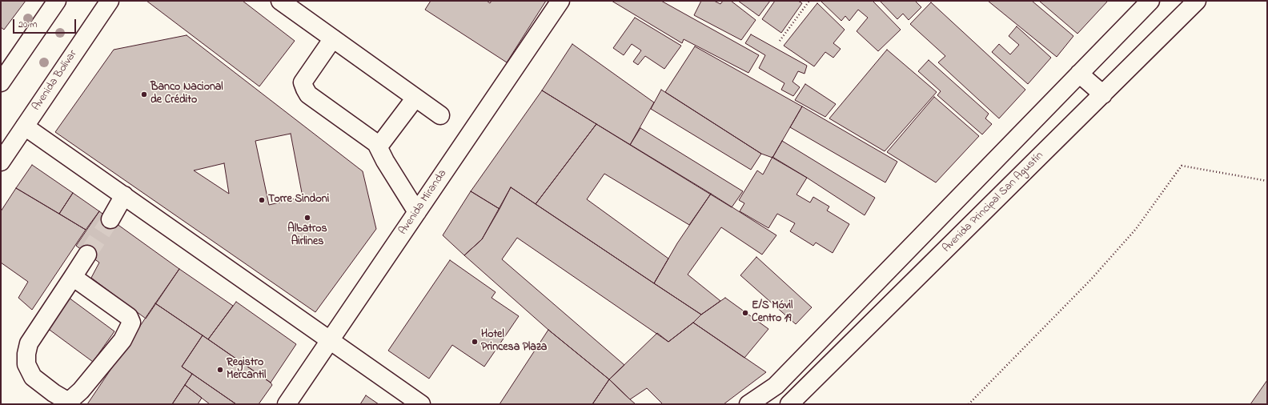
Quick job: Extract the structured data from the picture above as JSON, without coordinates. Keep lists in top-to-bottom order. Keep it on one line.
{"streets":{"street":["Avenida Bolívar","Avenida Miranda","Avenida Principal San Agustín"]},"places":["Banco Nacional de Crédito","Torre Sindoni","Albatros Airlines","E/S Móvil Centro 19","Hotel Princesa Plaza","Registro Mercantil"],"scale_bar":"20 m"}
